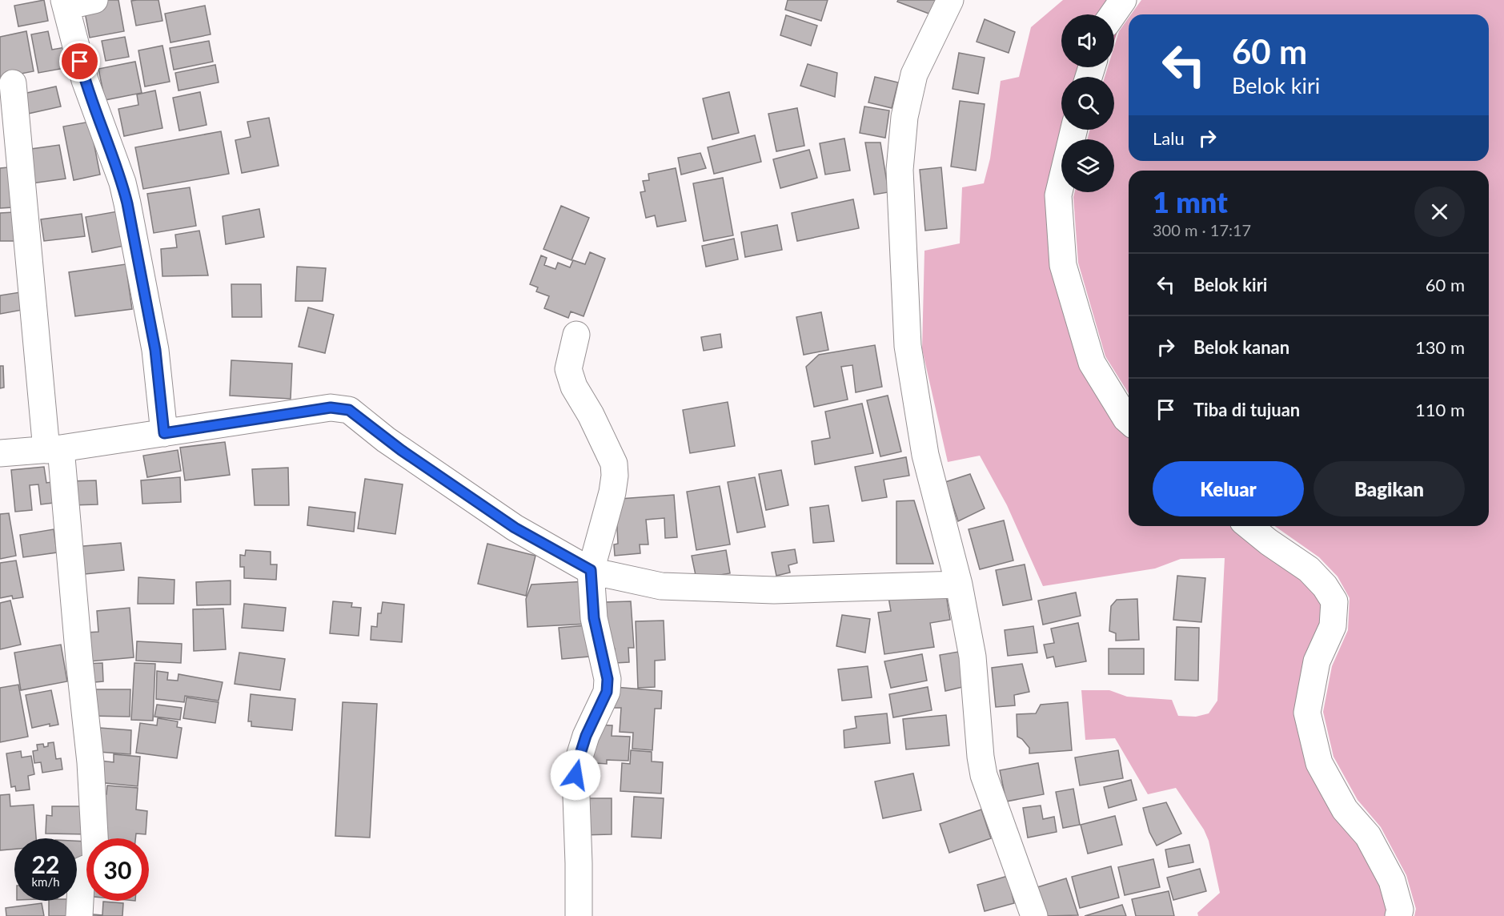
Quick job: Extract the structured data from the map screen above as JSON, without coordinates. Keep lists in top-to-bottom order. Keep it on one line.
{"page":{"turn":["60 m","Belok kiri"],"then":"Lalu","heading":["1 mnt","300 m · 17:17"],"list":[{"name":"Belok kiri","value":"60 m"},{"name":"Belok kanan","value":"130 m"},{"name":"Tiba di tujuan","value":"110 m"}],"buttons":["Keluar","Bagikan"],"speed":"22 km/h","limit":"30"}}
